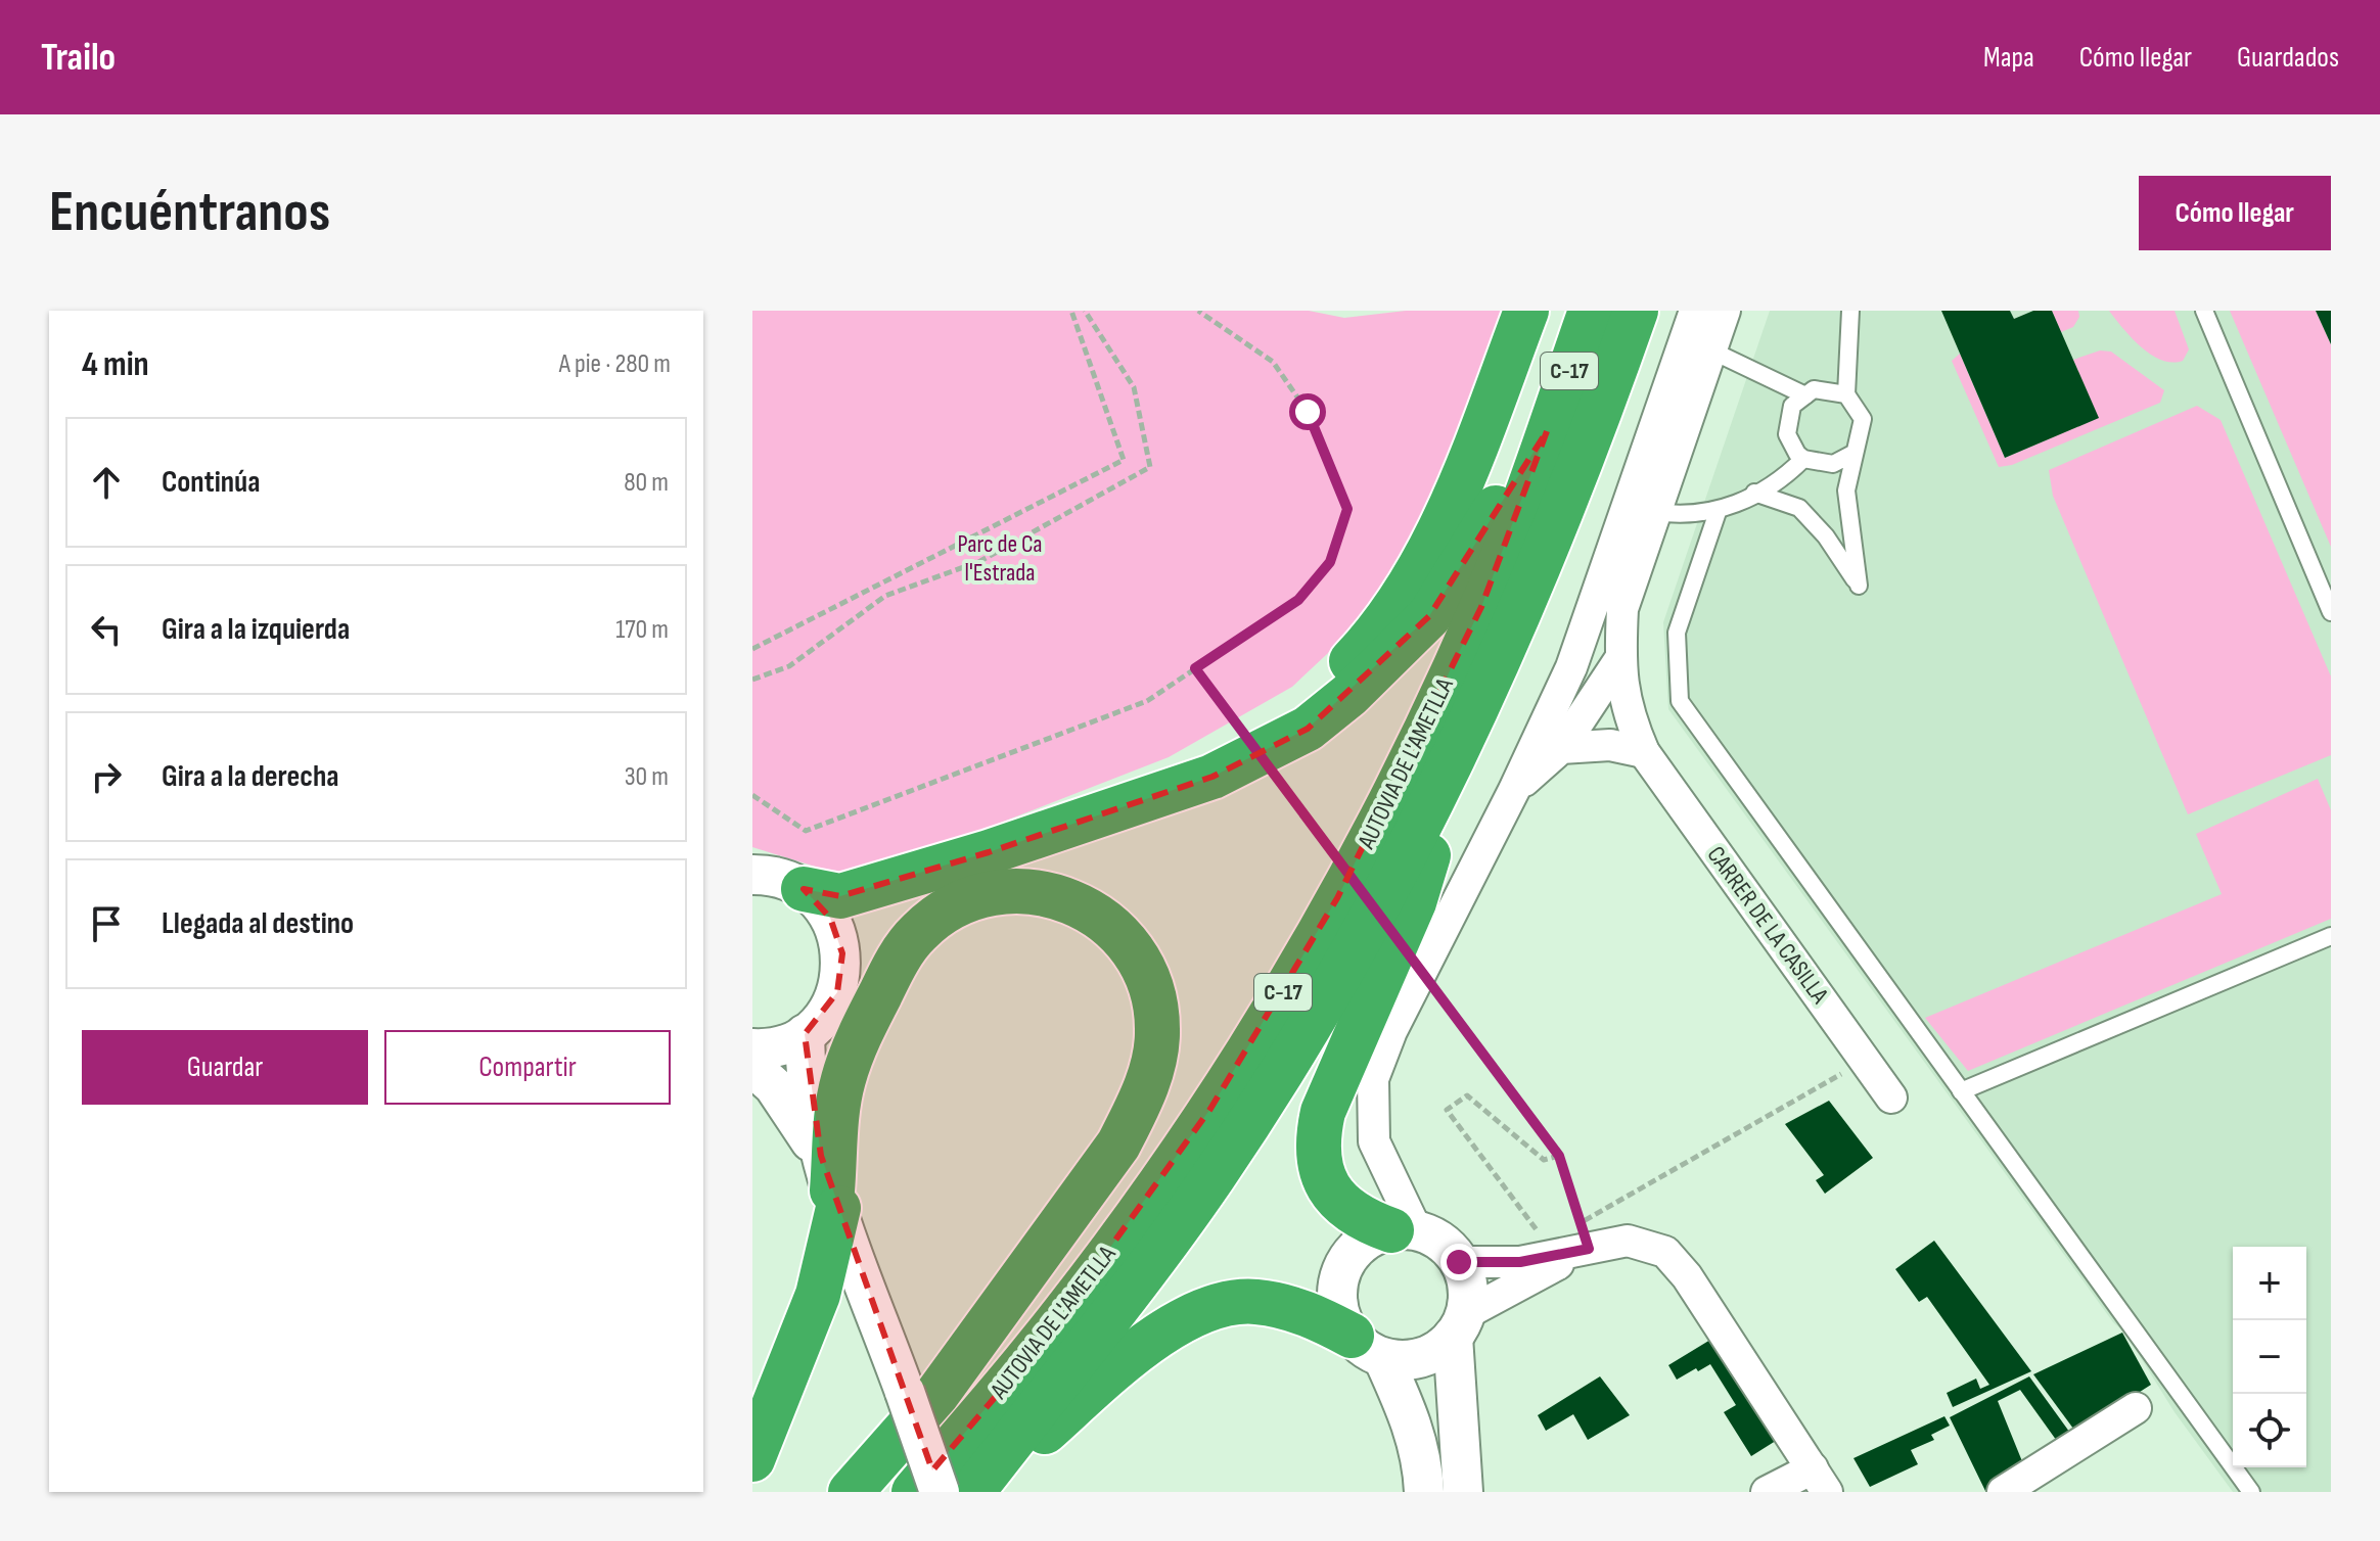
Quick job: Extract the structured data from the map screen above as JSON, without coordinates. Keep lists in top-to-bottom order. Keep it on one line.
{"streets":{"highway":["C-17","AUTOVIA DE L'AMETLLA"],"street":["CARRER DE LA CASILLA"]},"parks":["Parc de Ca l'Estrada"],"page":{"header":"Trailo","nav":["Mapa","Cómo llegar","Guardados"],"buttons":["Cómo llegar",["Guardar","Compartir"]],"title":"Encuéntranos","heading":["4 min","A pie · 280 m"],"list":[["Continúa","80 m"],["Gira a la izquierda","170 m"],["Gira a la derecha","30 m"],"Llegada al destino"],"map_buttons":["+","−"]}}
